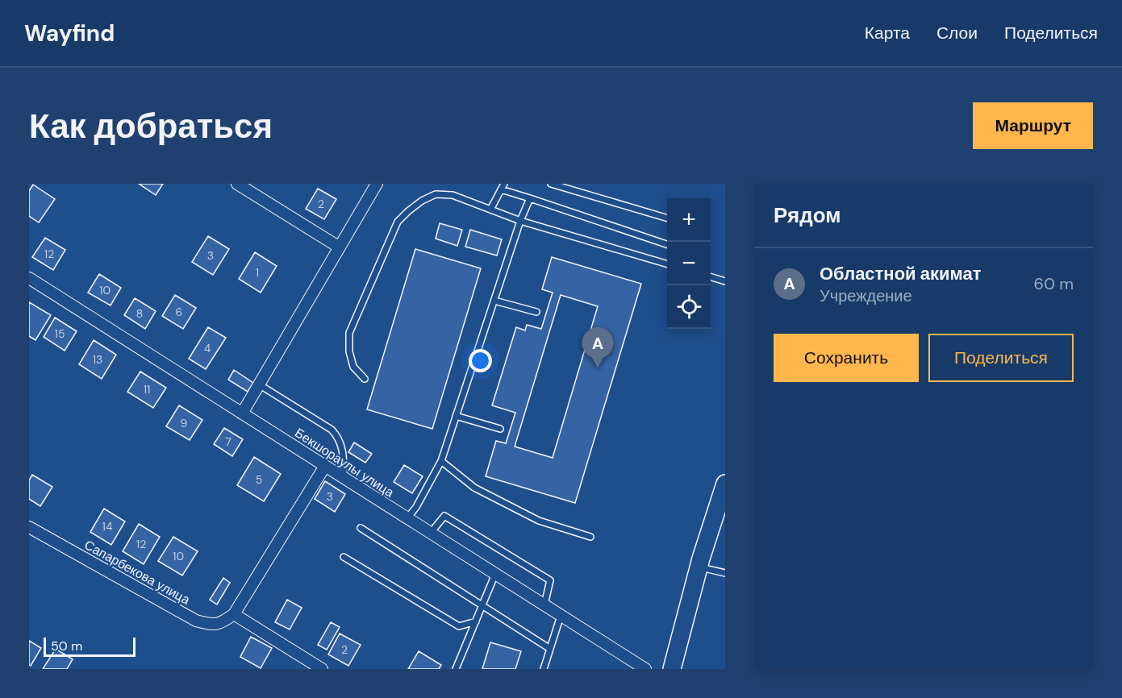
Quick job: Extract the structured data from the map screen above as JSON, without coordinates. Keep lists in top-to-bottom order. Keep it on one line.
{"streets":{"street":["Бекшораулы улица","Сапарбекова улица"]},"house_numbers":["2","12","3","1","10","6","8","15","4","13","11","9","7","5","3","14","12","10","2"],"scale_bar":"50 m","page":{"header":"Wayfind","nav":["Карта","Слои","Поделиться"],"buttons":["Маршрут",["Сохранить","Поделиться"]],"title":"Как добраться","heading":"Рядом","map_buttons":["+","−"],"list":[{"mark":"A","name":"Областной акимат","note":"Учреждение","value":"60 m"}],"pins":"A","scale":"50 m"}}
